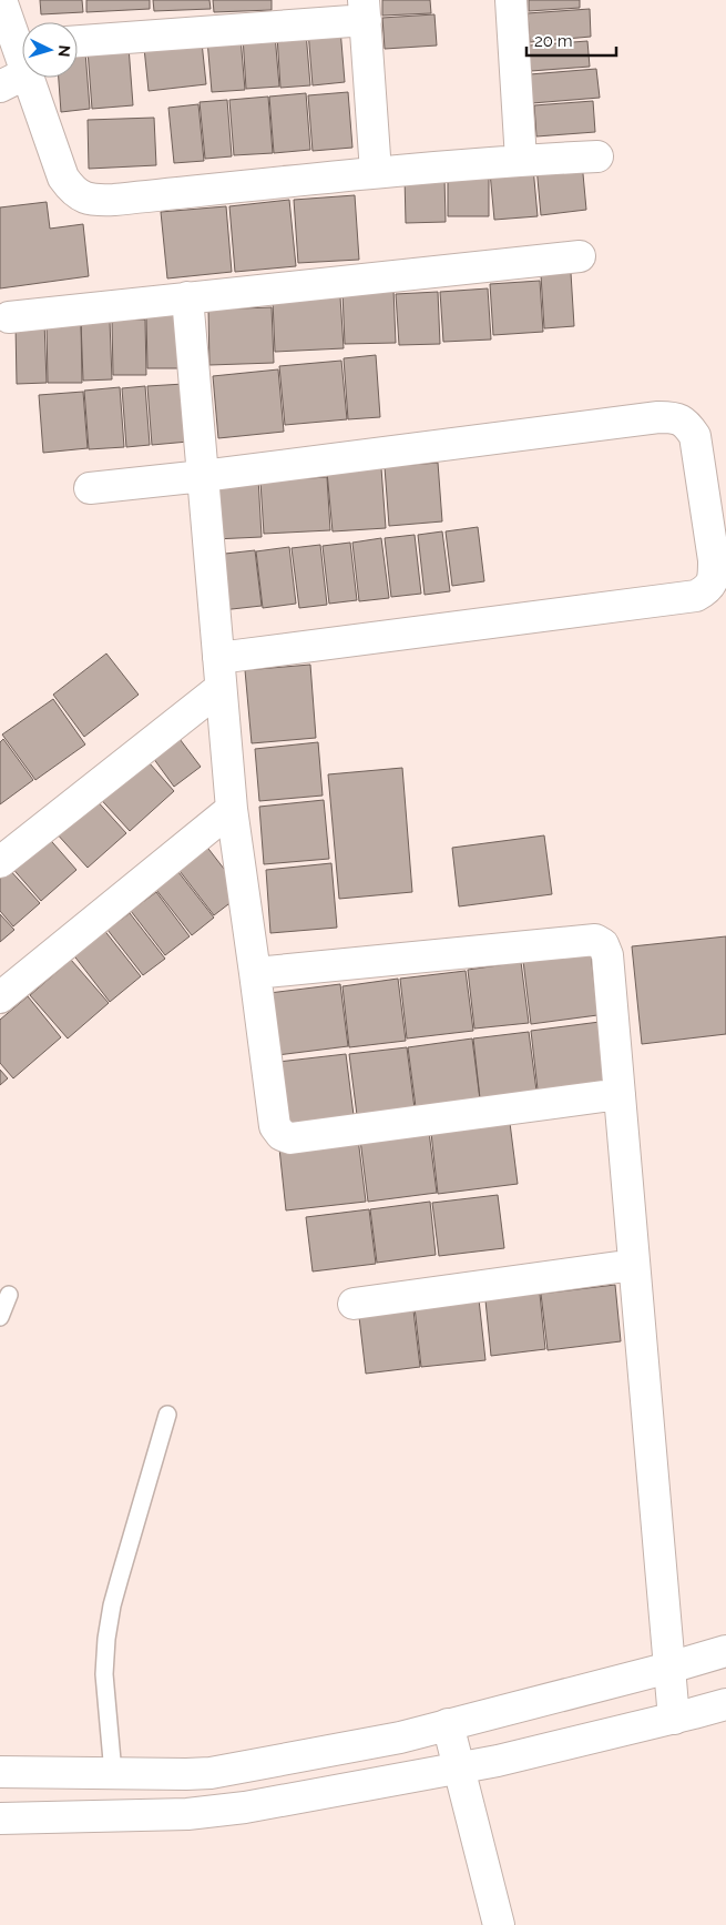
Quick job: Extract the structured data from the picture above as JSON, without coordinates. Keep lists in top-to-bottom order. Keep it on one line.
{"scale_bar":"20 m","north":"right"}
